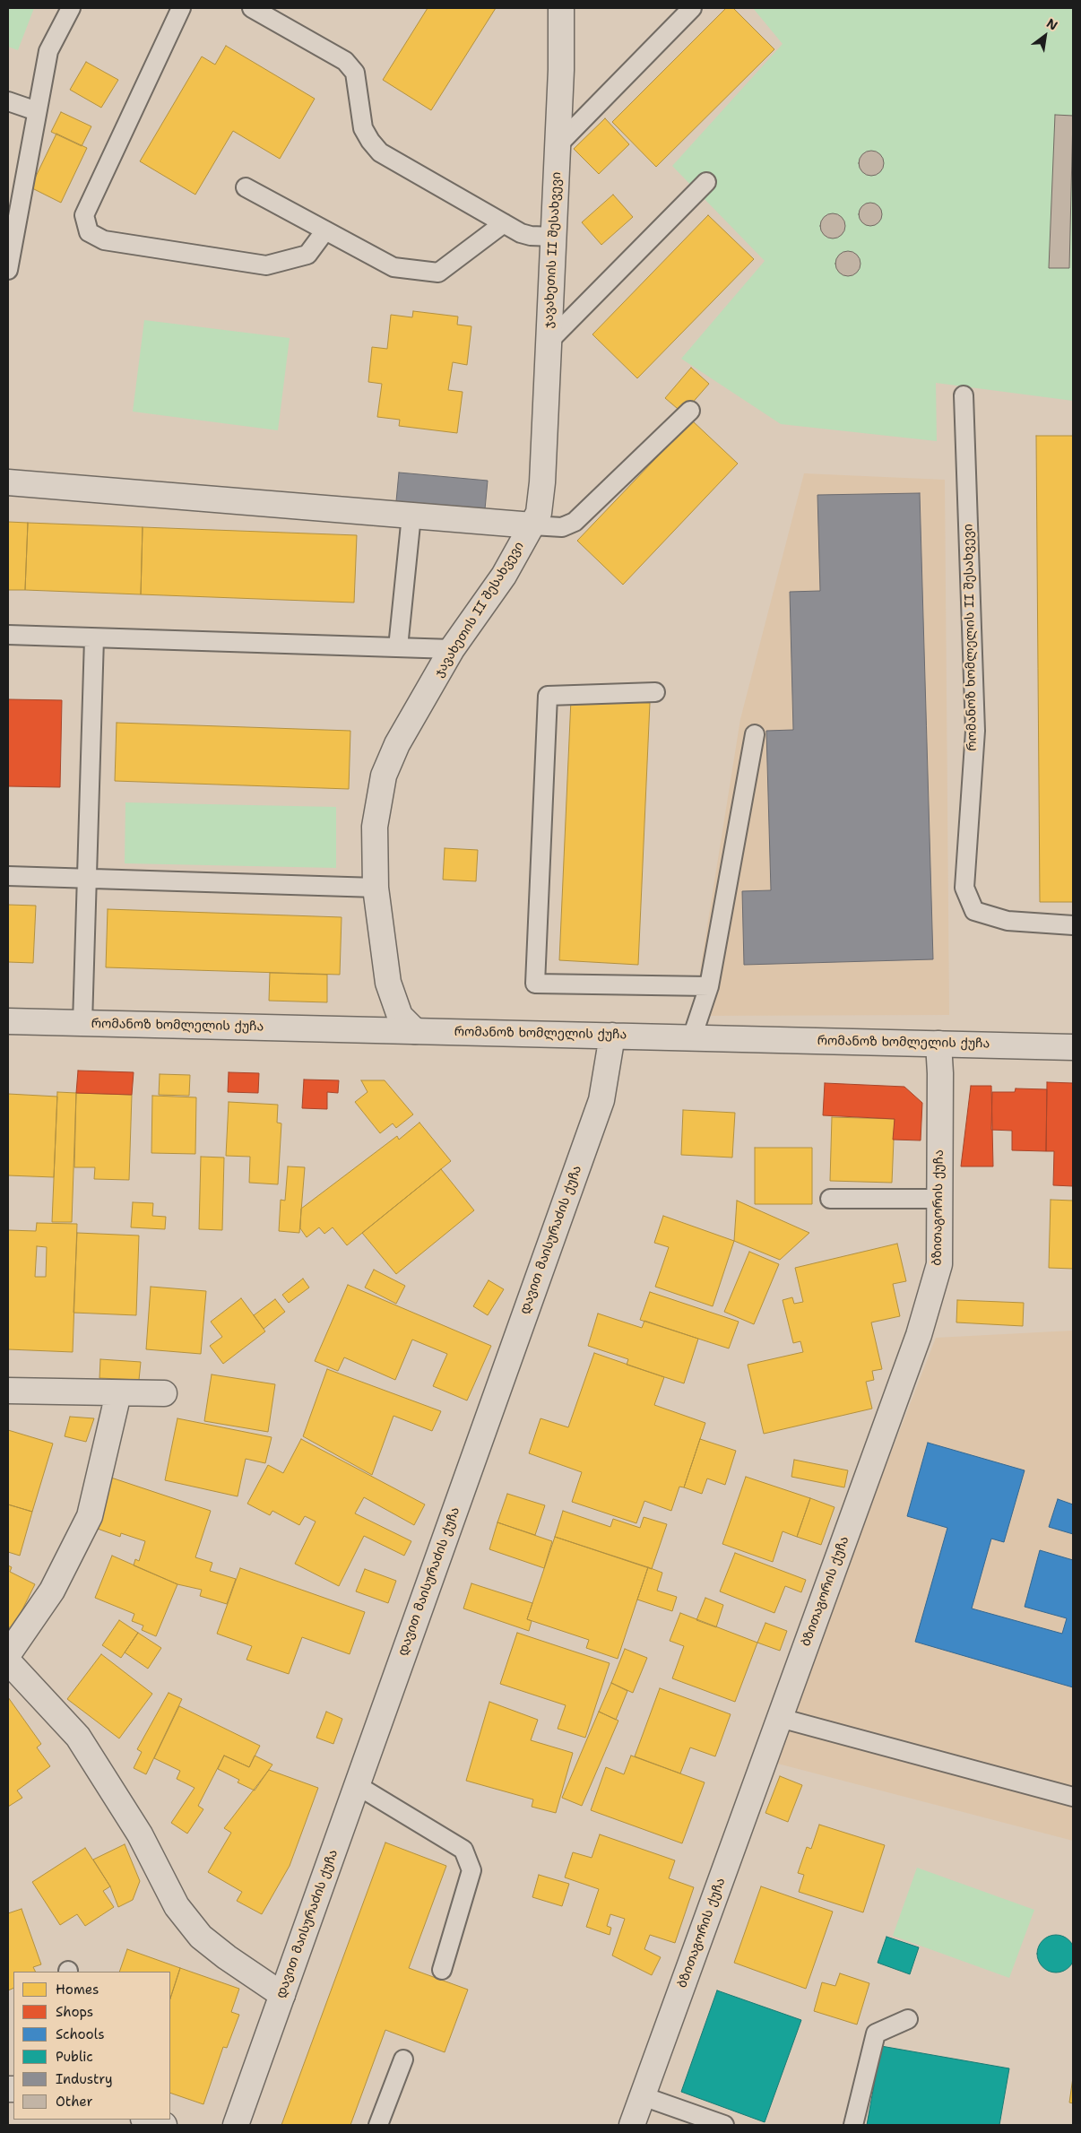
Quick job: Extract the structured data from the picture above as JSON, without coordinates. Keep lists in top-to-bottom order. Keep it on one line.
{"streets":{"street":["ჯავახეთის II შესახვევი","რომანოზ ხომლელის ქუჩა","ბზითაგორის ქუჩა","დავით მაისურაძის ქუჩა"],"lane":["რომანოზ ხომლელის II შესახვევი"]},"crossings":[["ჯავახეთის II შესახვევი","რომანოზ ხომლელის ქუჩა"],["რომანოზ ხომლელის ქუჩა","ბზითაგორის ქუჩა"],["რომანოზ ხომლელის ქუჩა","დავით მაისურაძის ქუჩა"]],"legend":["Homes","Shops","Schools","Public","Industry","Other"],"north":"top right"}
